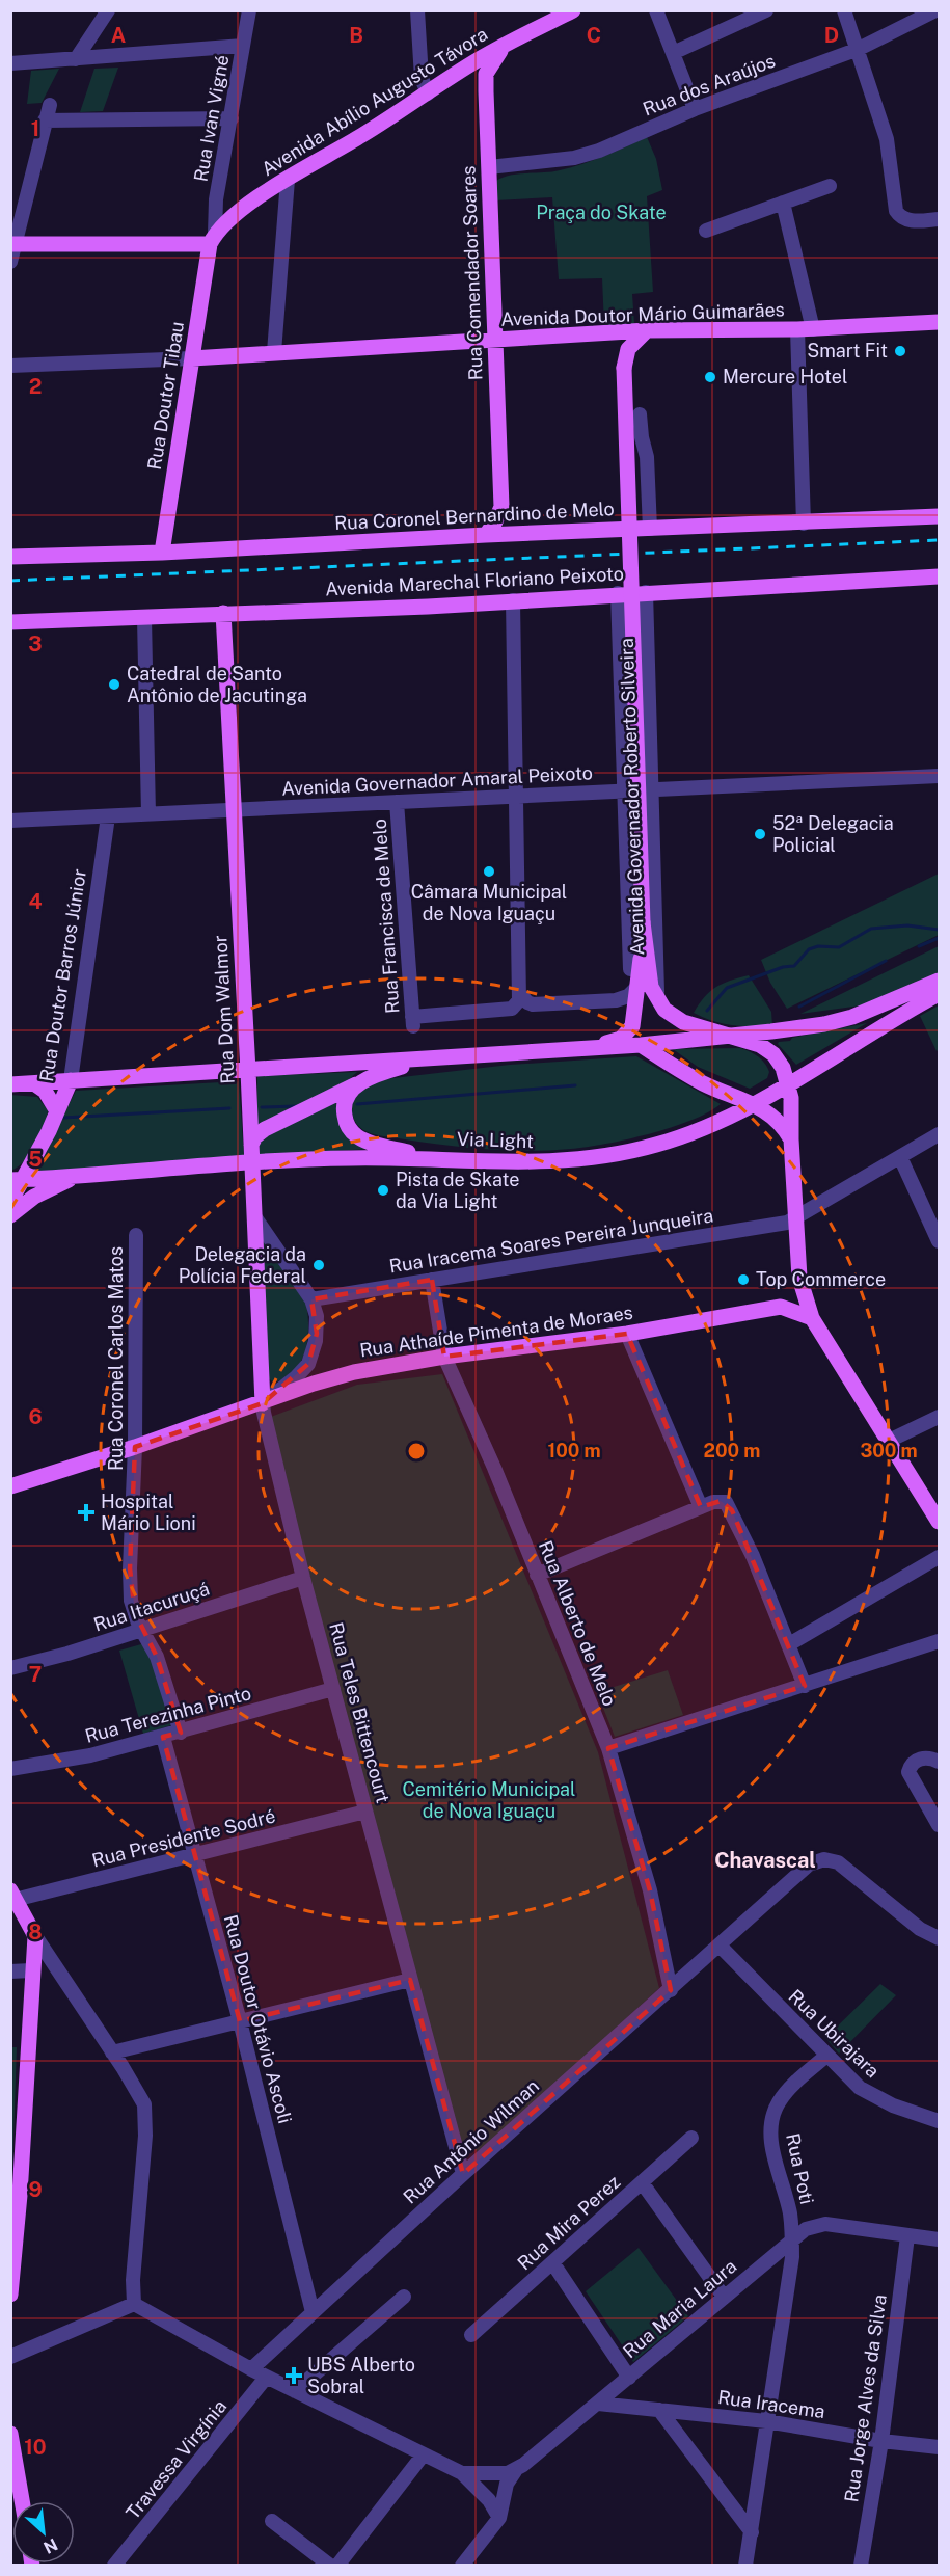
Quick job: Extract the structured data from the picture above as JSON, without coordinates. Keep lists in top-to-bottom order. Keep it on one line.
{"streets":{"main road":["Avenida Abílio Augusto Távora","Rua Comendador Soares","Avenida Doutor Mário Guimarães","Rua Doutor Tibau","Rua Coronel Bernardino de Melo","Avenida Marechal Floriano Peixoto","Rua Doutor Barros Júnior","Rua Dom Walmor","Via Light","Rua Athaíde Pimenta de Moraes"],"street":["Rua dos Araújos","Rua Ivan Vigné","Avenida Governador Amaral Peixoto","Avenida Governador Roberto Silveira","Rua Francisca de Melo","Rua Iracema Soares Pereira Junqueira","Rua Coronel Carlos Matos","Rua Itacuruçá","Rua Alberto de Melo","Rua Teles Bittencourt","Rua Terezinha Pinto","Rua Presidente Sodré","Rua Doutor Otávio Ascoli","Rua Ubirajara","Rua Antônio Wilman","Rua Poti","Rua Mira Perez","Rua Maria Laura","Rua Jorge Alves da Silva","Rua Iracema","Travessa Virgínia"]},"crossings":[["Rua dos Araújos","Rua Comendador Soares"],["Avenida Abílio Augusto Távora","Rua Ivan Vigné"],["Avenida Abílio Augusto Távora","Rua Comendador Soares"],["Avenida Abílio Augusto Távora","Rua Doutor Tibau"],["Rua Ivan Vigné","Rua Doutor Tibau"],["Rua Comendador Soares","Avenida Doutor Mário Guimarães"],["Avenida Doutor Mário Guimarães","Rua Doutor Tibau"],["Rua Doutor Tibau","Rua Coronel Bernardino de Melo"],["Avenida Marechal Floriano Peixoto","Avenida Governador Roberto Silveira"],["Avenida Marechal Floriano Peixoto","Rua Dom Walmor"],["Avenida Governador Amaral Peixoto","Avenida Governador Roberto Silveira"],["Avenida Governador Amaral Peixoto","Rua Francisca de Melo"],["Avenida Governador Amaral Peixoto","Rua Doutor Barros Júnior"],["Avenida Governador Amaral Peixoto","Rua Dom Walmor"],["Rua Doutor Barros Júnior","Via Light"],["Rua Dom Walmor","Via Light"],["Rua Dom Walmor","Rua Athaíde Pimenta de Moraes"],["Rua Dom Walmor","Rua Teles Bittencourt"],["Rua Iracema Soares Pereira Junqueira","Rua Alberto de Melo"],["Rua Athaíde Pimenta de Moraes","Rua Coronel Carlos Matos"],["Rua Athaíde Pimenta de Moraes","Rua Alberto de Melo"],["Rua Athaíde Pimenta de Moraes","Rua Teles Bittencourt"],["Rua Coronel Carlos Matos","Rua Itacuruçá"],["Rua Coronel Carlos Matos","Rua Terezinha Pinto"],["Rua Itacuruçá","Rua Teles Bittencourt"],["Rua Alberto de Melo","Rua Antônio Wilman"],["Rua Teles Bittencourt","Rua Terezinha Pinto"],["Rua Teles Bittencourt","Rua Presidente Sodré"],["Rua Teles Bittencourt","Rua Antônio Wilman"],["Rua Terezinha Pinto","Rua Doutor Otávio Ascoli"],["Rua Presidente Sodré","Rua Doutor Otávio Ascoli"],["Rua Doutor Otávio Ascoli","Rua Antônio Wilman"],["Rua Ubirajara","Rua Antônio Wilman"],["Rua Ubirajara","Rua Poti"],["Rua Poti","Rua Maria Laura"],["Rua Poti","Rua Iracema"],["Rua Maria Laura","Rua Jorge Alves da Silva"],["Rua Maria Laura","Rua Iracema"],["Rua Jorge Alves da Silva","Rua Iracema"]],"districts":["Chavascal"],"parks":["Praça do Skate","Cemitério Municipal de Nova Iguaçu"],"places":{"other":["Smart Fit","Mercure Hotel","Catedral de Santo Antônio de Jacutinga","52ª Delegacia Policial","Câmara Municipal de Nova Iguaçu","Pista de Skate da Via Light","Delegacia da Polícia Federal","Top Commerce"],"health":["Hospital Mário Lioni","UBS Alberto Sobral"]},"north":"bottom right","grid":{"columns":["A","B","C","D"],"rows":["1","2","3","4","5","6","7","8","9","10"]},"rings":["100 m","200 m","300 m"]}
